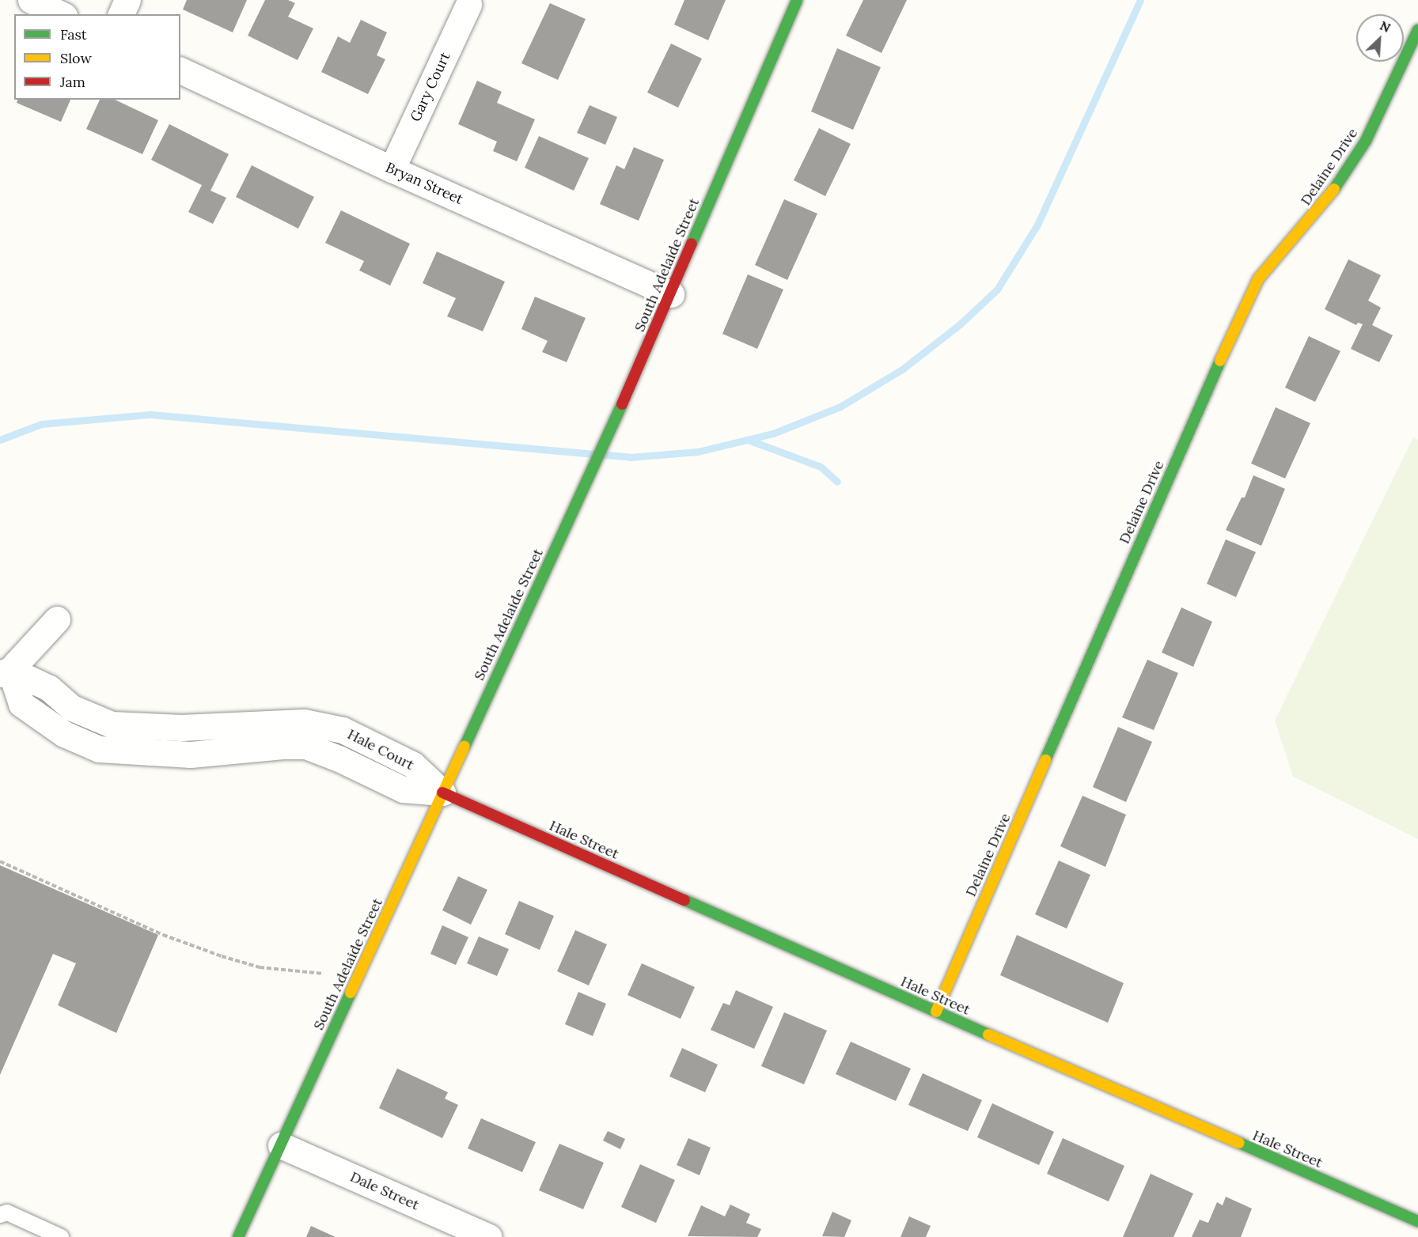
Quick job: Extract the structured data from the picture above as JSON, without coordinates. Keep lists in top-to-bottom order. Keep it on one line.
{"streets":{"street":["Gary Court","Delaine Drive","Bryan Street","South Adelaide Street","Hale Court","Hale Street","Dale Street"]},"crossings":[["Gary Court","Bryan Street"],["Delaine Drive","Hale Street"],["Bryan Street","South Adelaide Street"],["South Adelaide Street","Hale Court"],["South Adelaide Street","Hale Street"],["South Adelaide Street","Dale Street"],["Hale Court","Hale Street"]],"legend":["Fast","Slow","Jam"],"north":"top right"}
